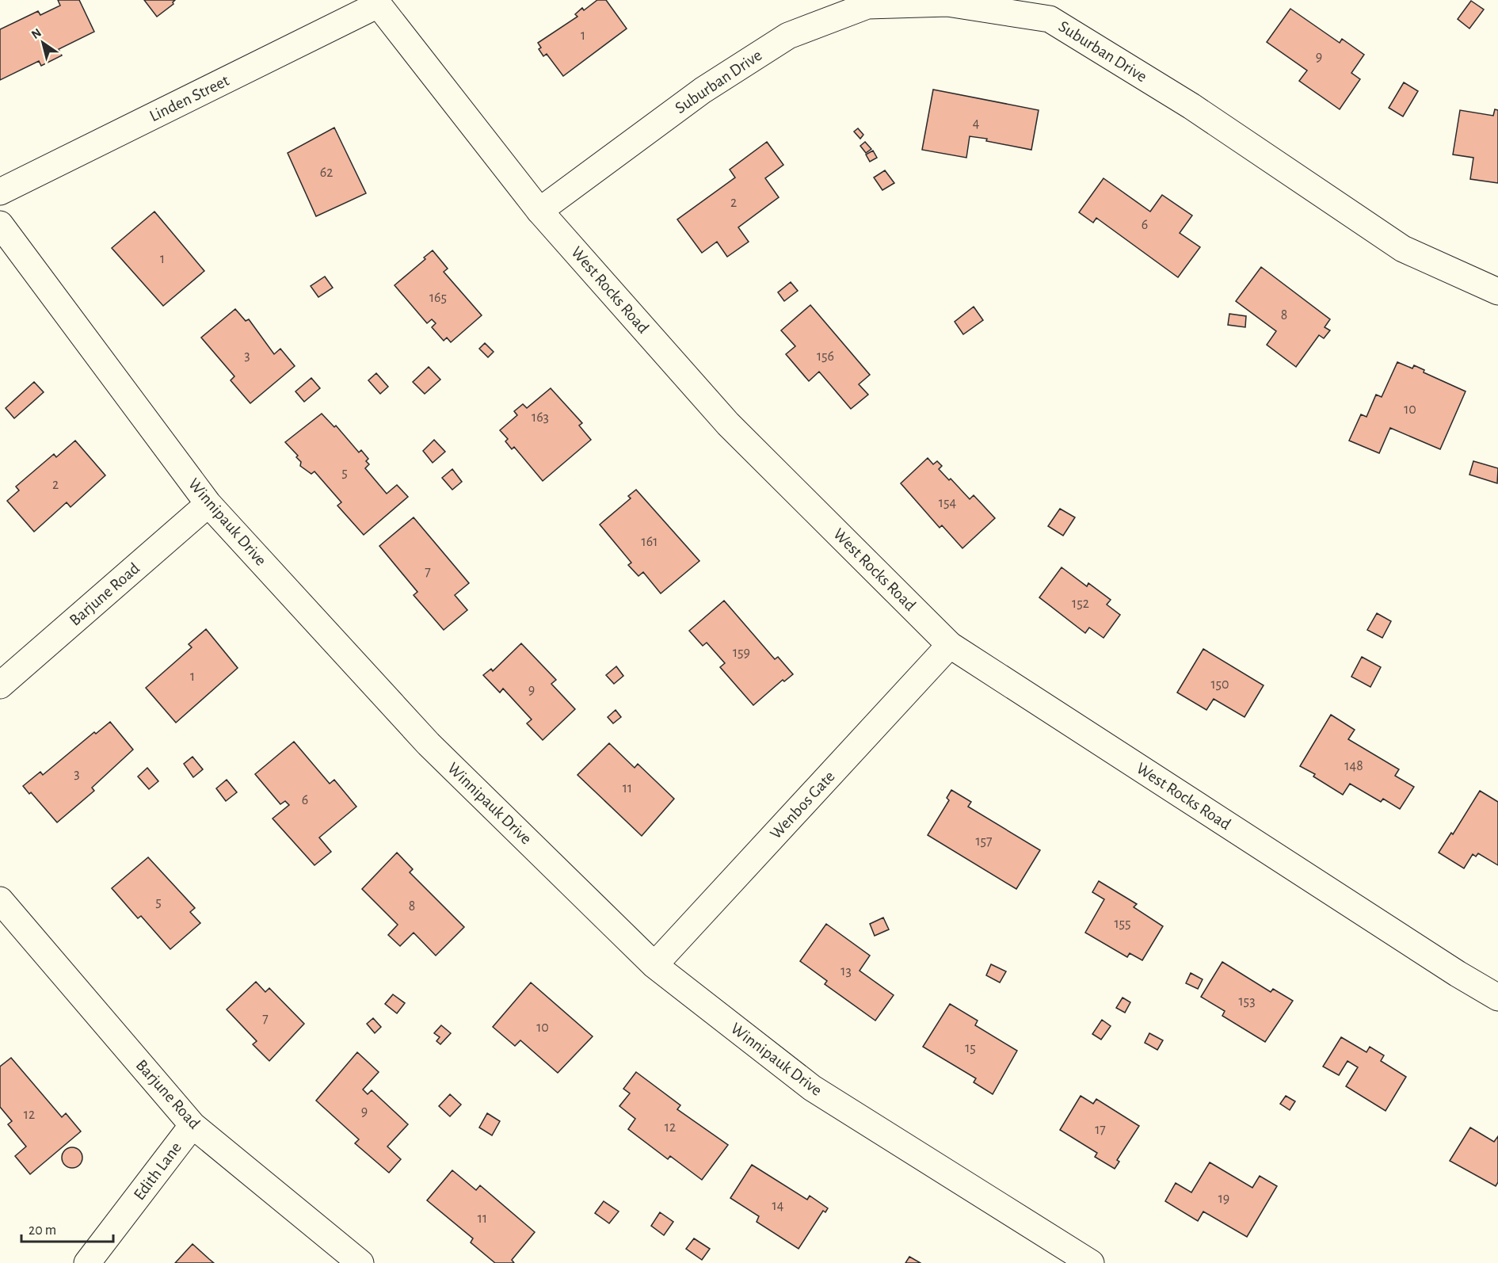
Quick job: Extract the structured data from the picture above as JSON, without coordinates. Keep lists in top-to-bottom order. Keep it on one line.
{"streets":{"street":["Suburban Drive","Linden Street","West Rocks Road","Winnipauk Drive","Barjune Road","Wenbos Gate","Edith Lane"]},"crossings":[["Suburban Drive","West Rocks Road"],["Linden Street","West Rocks Road"],["West Rocks Road","Wenbos Gate"],["Winnipauk Drive","Barjune Road"],["Winnipauk Drive","Wenbos Gate"],["Barjune Road","Edith Lane"]],"house_numbers":["1","9","4","62","2","6","1","165","8","3","156","10","163","5","2","154","161","7","152","159","1","150","9","148","3","11","6","157","5","8","155","13","153","7","10","15","9","12","12","17","19","14","11"],"scale_bar":"20 m","north":"top left"}
